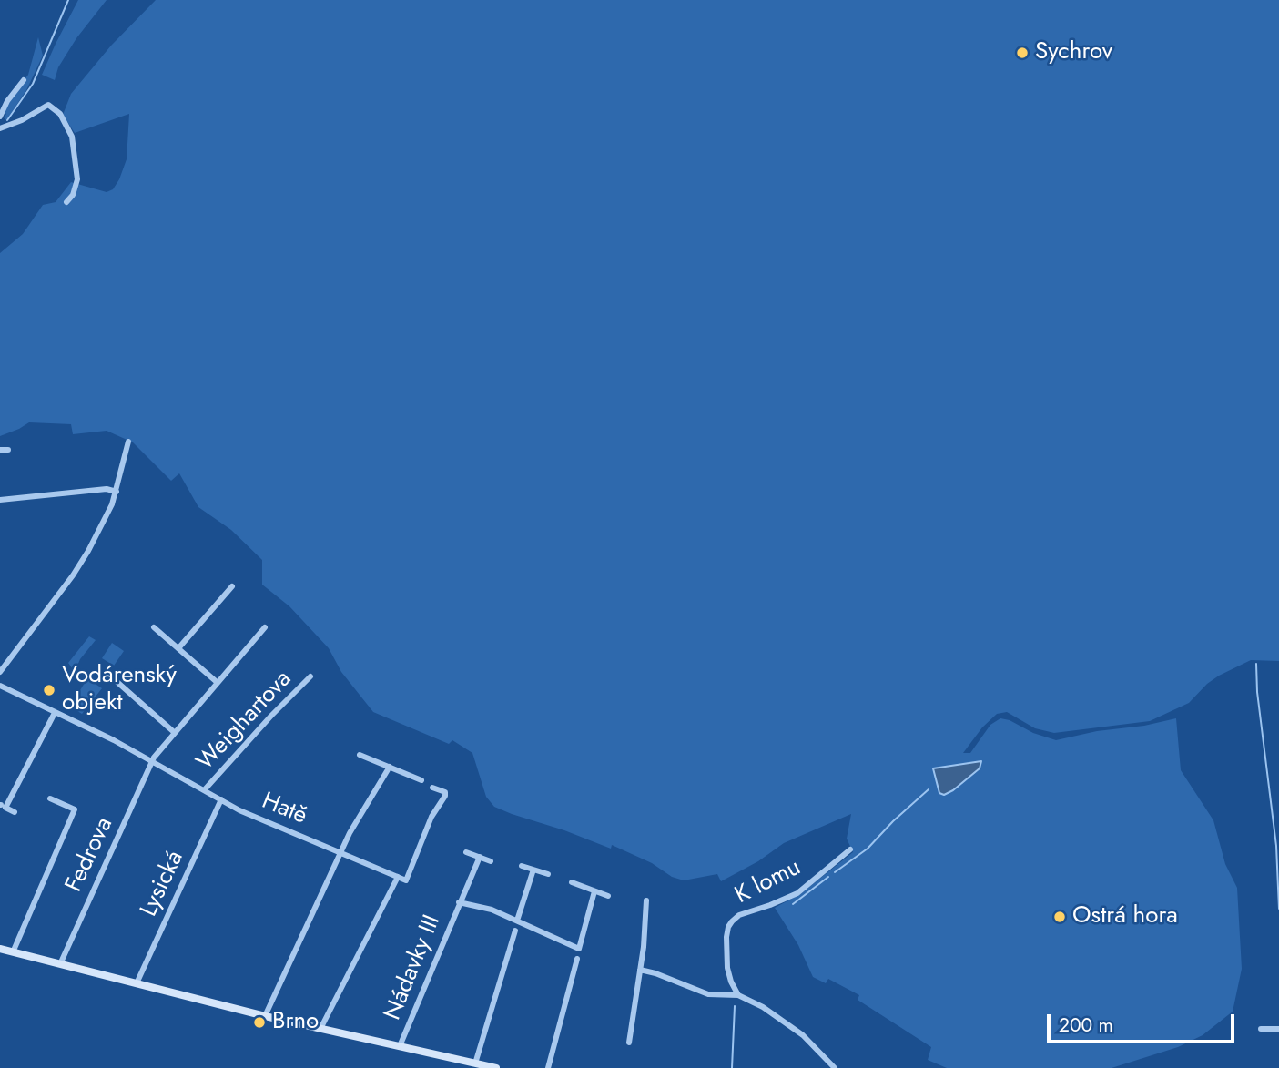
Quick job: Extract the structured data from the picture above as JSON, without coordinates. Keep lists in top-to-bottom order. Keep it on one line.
{"streets":{"street":["Weighartova","Hatě","Fedrova","K lomu","Lysická","Nádavky III"]},"crossings":[["Weighartova","Hatě"],["Hatě","Fedrova"],["Hatě","Lysická"]],"places":["Sychrov","Vodárenský objekt","Ostrá hora","Brno"],"scale_bar":"200 m"}
